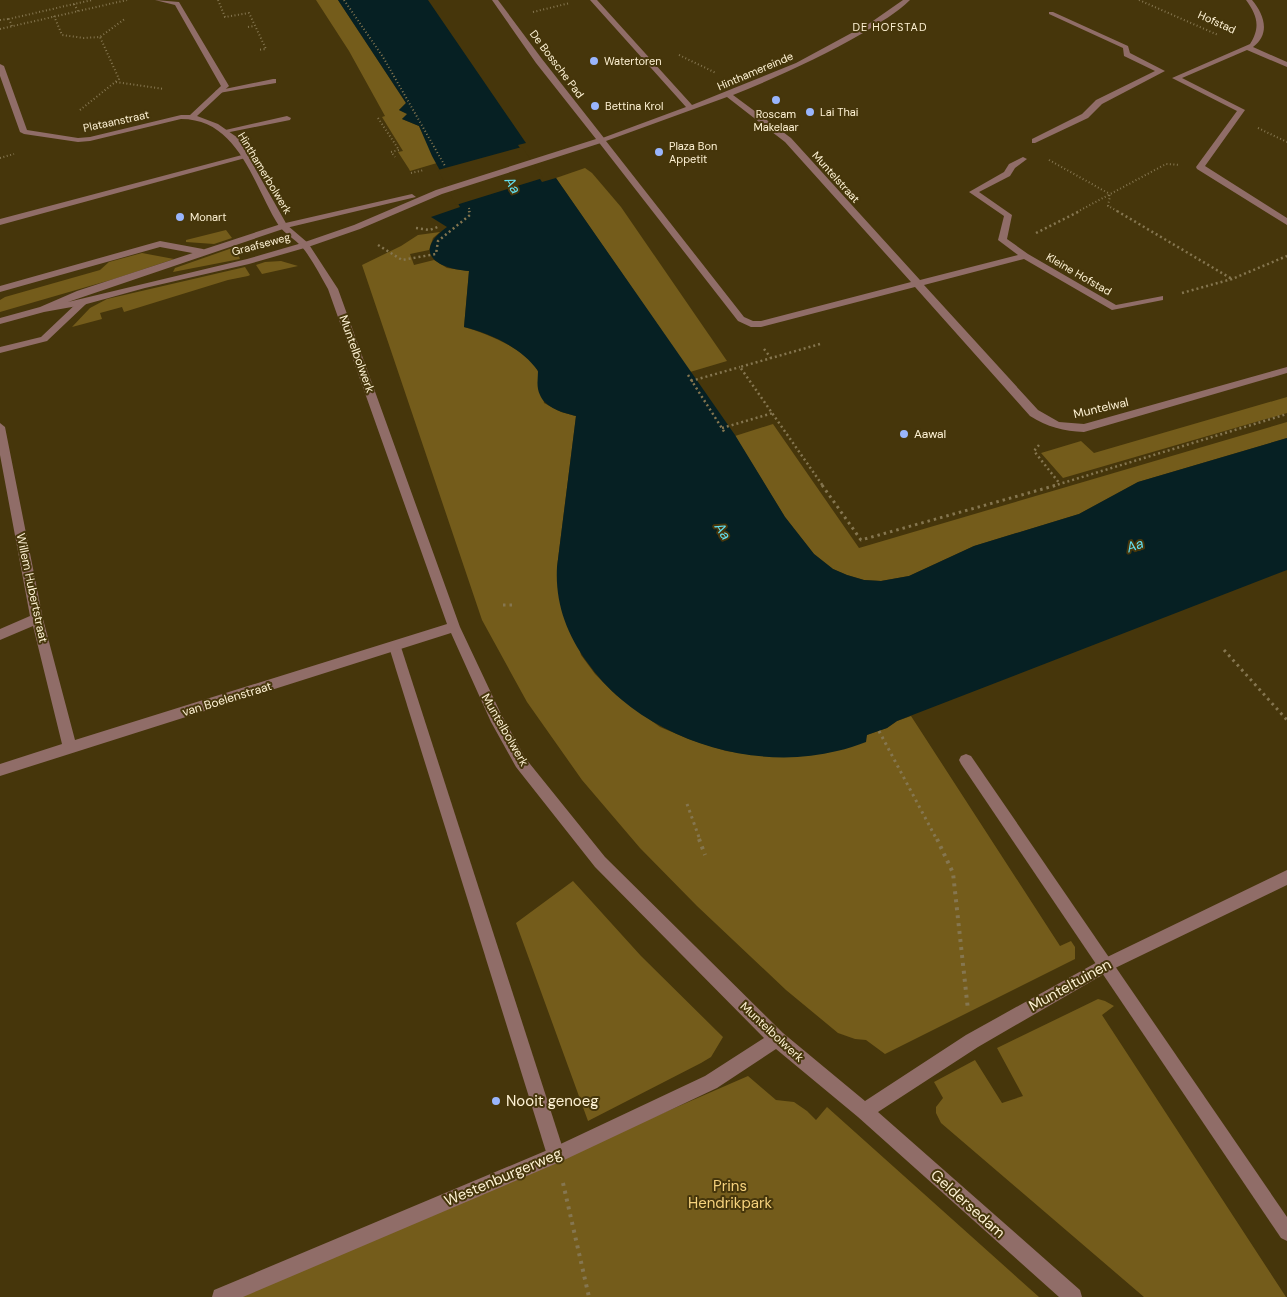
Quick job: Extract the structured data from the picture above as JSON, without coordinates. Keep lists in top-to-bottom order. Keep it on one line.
{"streets":{"street":["De Bossche Pad","Hinthamereinde","Plataanstraat","Hinthamerbolwerk","Muntelstraat","Graafseweg","Kleine Hofstad","Muntelbolwerk","Muntelwal","Willem Hubertstraat","van Boelenstraat","Munteltuinen","Westenburgerweg","Geldersedam"],"path":["Hofstad"]},"crossings":[["De Bossche Pad","Hinthamereinde"],["De Bossche Pad","Graafseweg"],["Hinthamereinde","Muntelstraat"],["Hinthamereinde","Graafseweg"],["Plataanstraat","Hinthamerbolwerk"],["Hinthamerbolwerk","Graafseweg"],["Hinthamerbolwerk","Muntelbolwerk"],["Muntelstraat","Muntelwal"],["Graafseweg","Muntelbolwerk"],["Muntelbolwerk","van Boelenstraat"],["Muntelbolwerk","Munteltuinen"],["Muntelbolwerk","Westenburgerweg"],["Muntelbolwerk","Geldersedam"],["Willem Hubertstraat","van Boelenstraat"],["Munteltuinen","Geldersedam"]],"districts":["DE HOFSTAD"],"water":["Aa"],"parks":["Prins Hendrikpark"],"places":["Watertoren","Roscam Makelaar","Bettina Krol","Lai Thai","Plaza Bon Appetit","Monart","Aawal","Nooit genoeg"]}
